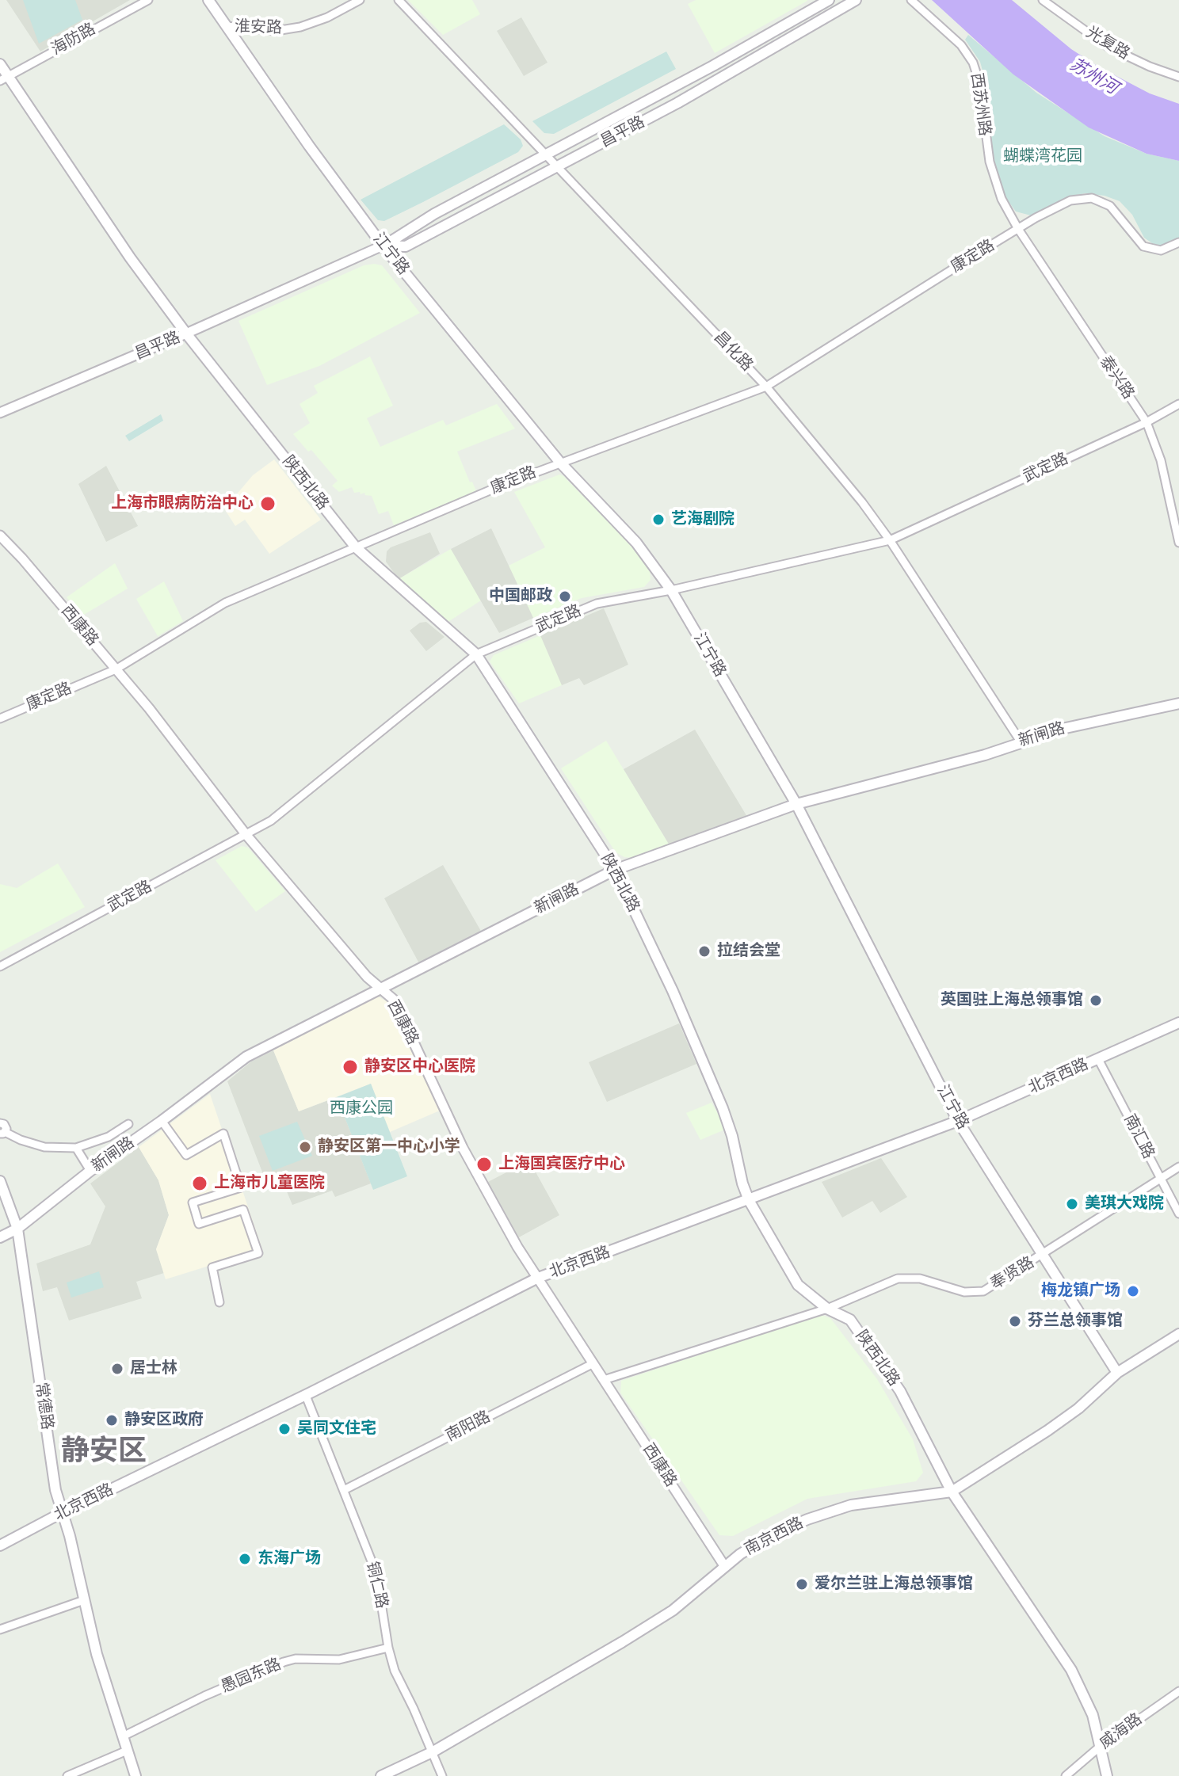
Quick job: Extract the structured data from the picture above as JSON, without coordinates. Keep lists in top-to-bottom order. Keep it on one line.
{"streets":{"main road":["昌平路","江宁路","陕西北路","新闸路","北京西路","常德路","南京西路"],"street":["淮安路","海防路","光复路","西苏州路","康定路","昌化路","泰兴路","武定路","西康路","南汇路","奉贤路","南阳路","铜仁路","愚园东路","威海路"]},"crossings":[["淮安路","江宁路"],["海防路","陕西北路"],["西苏州路","康定路"],["西苏州路","泰兴路"],["昌平路","江宁路"],["昌平路","昌化路"],["昌平路","陕西北路"],["江宁路","康定路"],["江宁路","武定路"],["江宁路","新闸路"],["江宁路","北京西路"],["江宁路","奉贤路"],["江宁路","南京西路"],["康定路","昌化路"],["康定路","泰兴路"],["康定路","陕西北路"],["康定路","西康路"],["昌化路","武定路"],["昌化路","新闸路"],["泰兴路","武定路"],["武定路","陕西北路"],["武定路","西康路"],["陕西北路","新闸路"],["陕西北路","北京西路"],["陕西北路","奉贤路"],["陕西北路","南京西路"],["陕西北路","威海路"],["西康路","新闸路"],["西康路","北京西路"],["西康路","南阳路"],["西康路","南京西路"],["新闸路","常德路"],["北京西路","南汇路"],["北京西路","常德路"],["北京西路","铜仁路"],["南汇路","奉贤路"],["常德路","愚园东路"],["南阳路","铜仁路"],["南京西路","铜仁路"],["铜仁路","愚园东路"]],"districts":["静安区"],"water":["苏州河"],"parks":["蝴蝶湾花园","西康公园"],"places":["上海市眼病防治中心","艺海剧院","中国邮政","拉结会堂","英国驻上海总领事馆","静安区中心医院","静安区第一中心小学","上海国宾医疗中心","上海市儿童医院","美琪大戏院","梅龙镇广场","芬兰总领事馆","居士林","静安区政府","吴同文住宅","东海广场","爱尔兰驻上海总领事馆"]}
